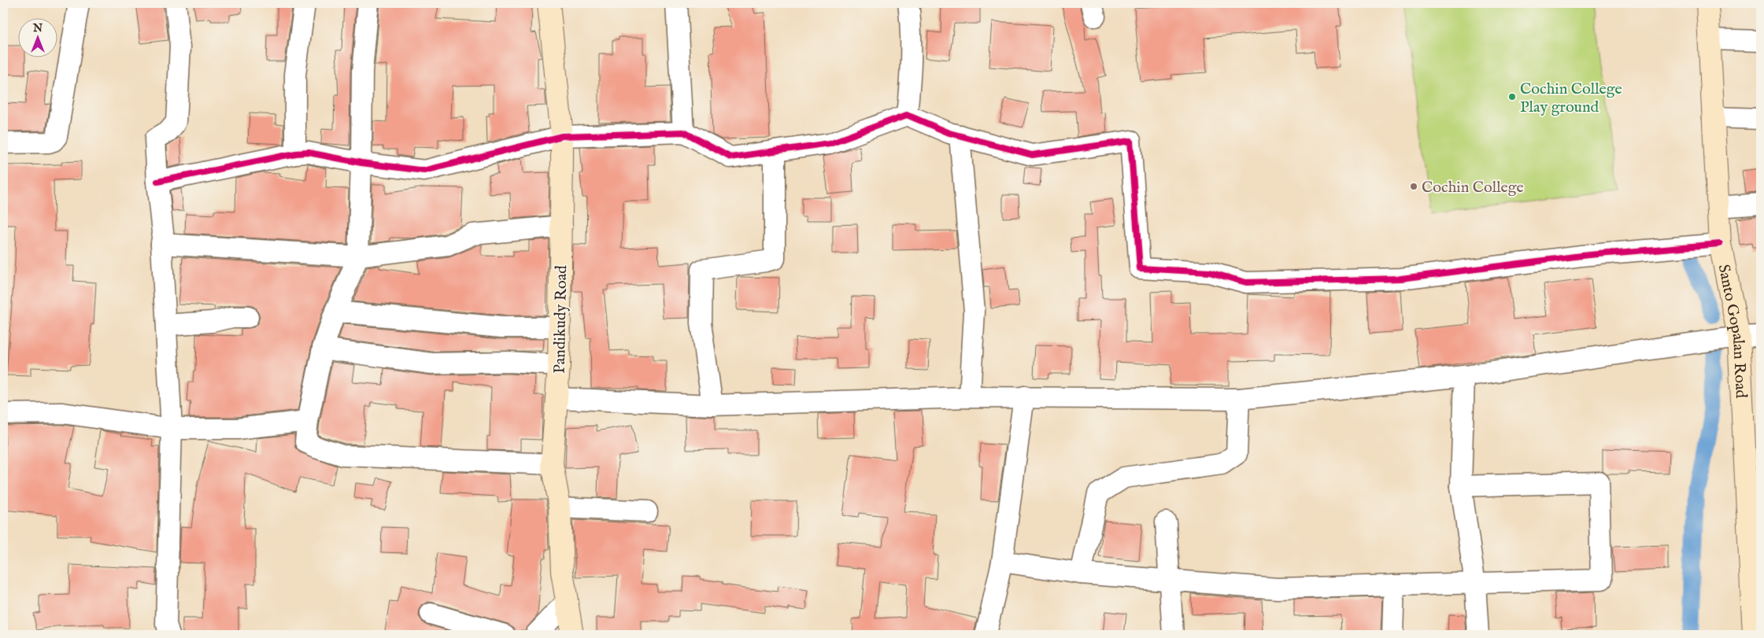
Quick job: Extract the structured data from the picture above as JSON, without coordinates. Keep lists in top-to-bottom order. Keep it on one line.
{"streets":{"street":["Pandikudy Road","Santo Gopalan Road"]},"places":["Cochin College Play ground","Cochin College"],"north":"top"}
